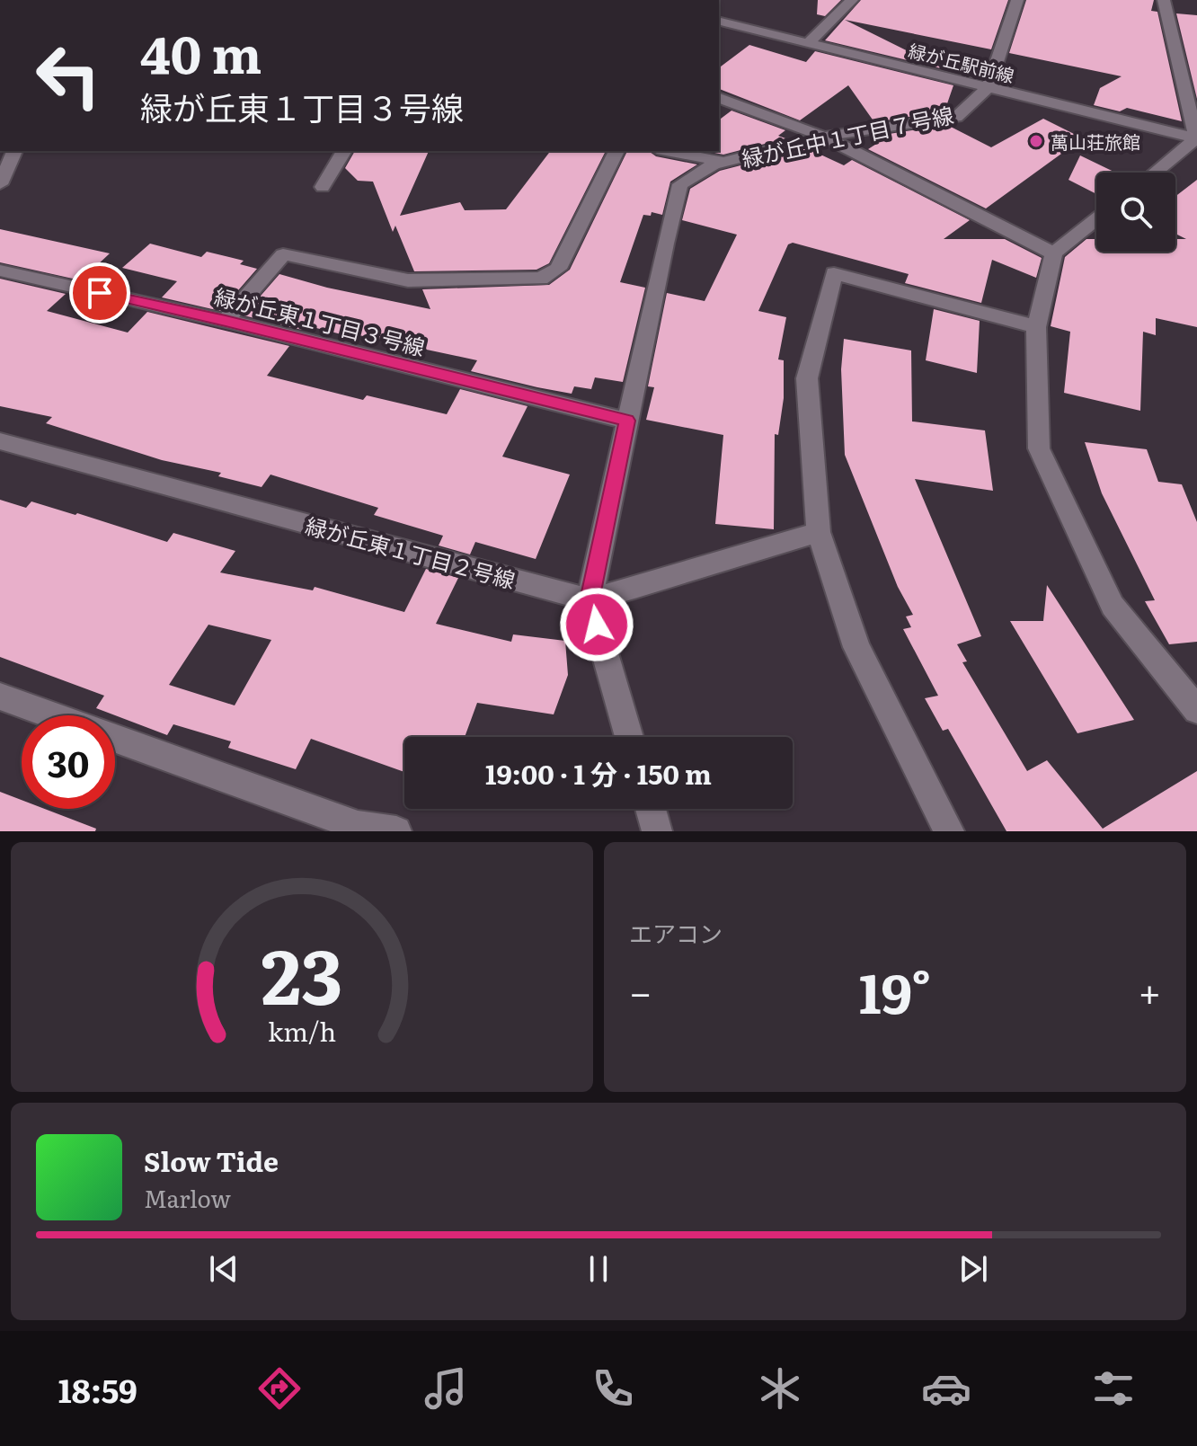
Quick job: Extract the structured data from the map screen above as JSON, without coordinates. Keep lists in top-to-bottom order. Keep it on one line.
{"streets":{"street":["緑が丘駅前線","緑が丘中１丁目７号線","緑が丘東１丁目３号線","緑が丘東１丁目２号線"]},"crossings":[["緑が丘駅前線","緑が丘中１丁目７号線"],["緑が丘中１丁目７号線","緑が丘東１丁目３号線"],["緑が丘中１丁目７号線","緑が丘東１丁目２号線"]],"places":["萬山荘旅館"],"page":{"turn":["40 m","緑が丘東１丁目３号線"],"limit":"30","trip":"19:00 · 1 分 · 150 m","tile":"エアコン","heat":["−","19°","+"],"song":["Slow Tide","Marlow"],"tabs":"18:59","gauge":["23","km/h"]}}
